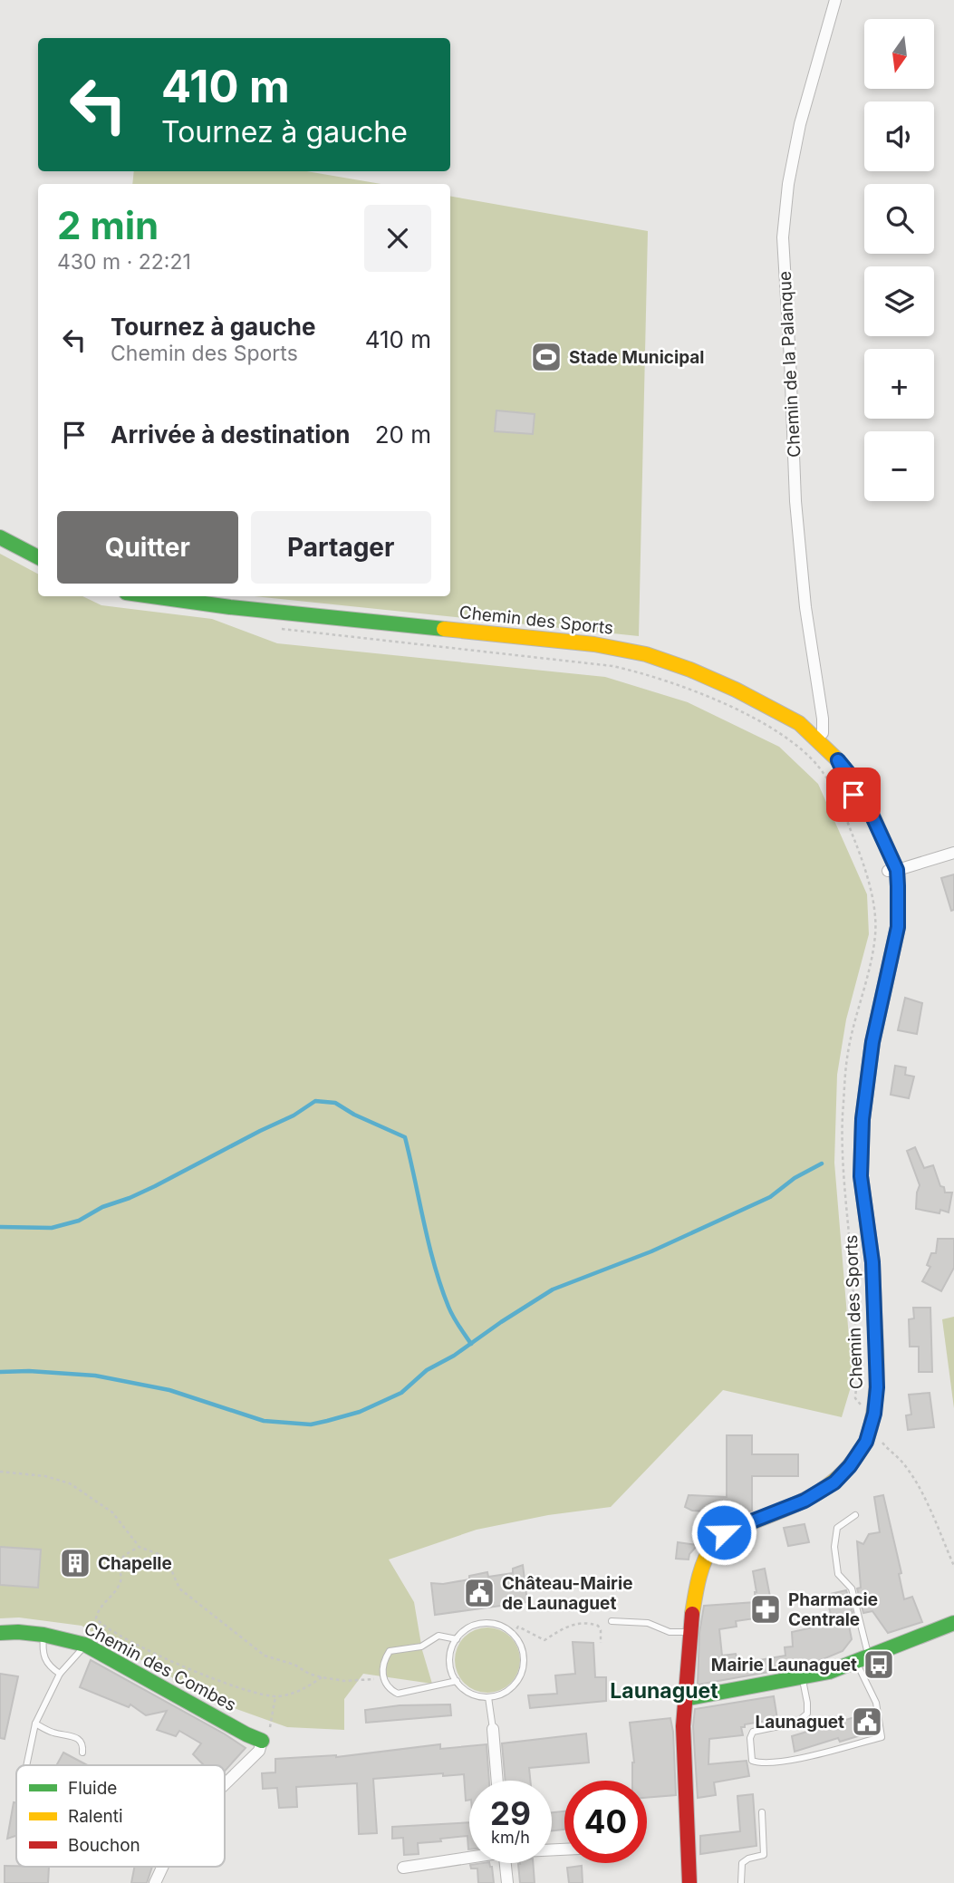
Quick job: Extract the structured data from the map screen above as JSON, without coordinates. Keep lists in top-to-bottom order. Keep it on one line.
{"streets":{"street":["Chemin de la Palanque","Chemin des Sports","Chemin des Combes"]},"districts":["Launaguet"],"places":{"sports":["Stade Municipal"],"building":["Chapelle"],"public building":["Château-Mairie de Launaguet","Launaguet"],"pharmacy":["Pharmacie Centrale"],"bus stop":["Mairie Launaguet"]},"legend":["Fluide","Ralenti","Bouchon"],"north":"bottom","page":{"map_buttons":["+","−"],"turn":["410 m","Tournez à gauche"],"heading":["2 min","430 m · 22:21"],"list":[{"name":"Tournez à gauche","note":"Chemin des Sports","value":"410 m"},{"name":"Arrivée à destination","value":"20 m"}],"buttons":["Quitter","Partager"],"speed":"29 km/h","limit":"40"}}
